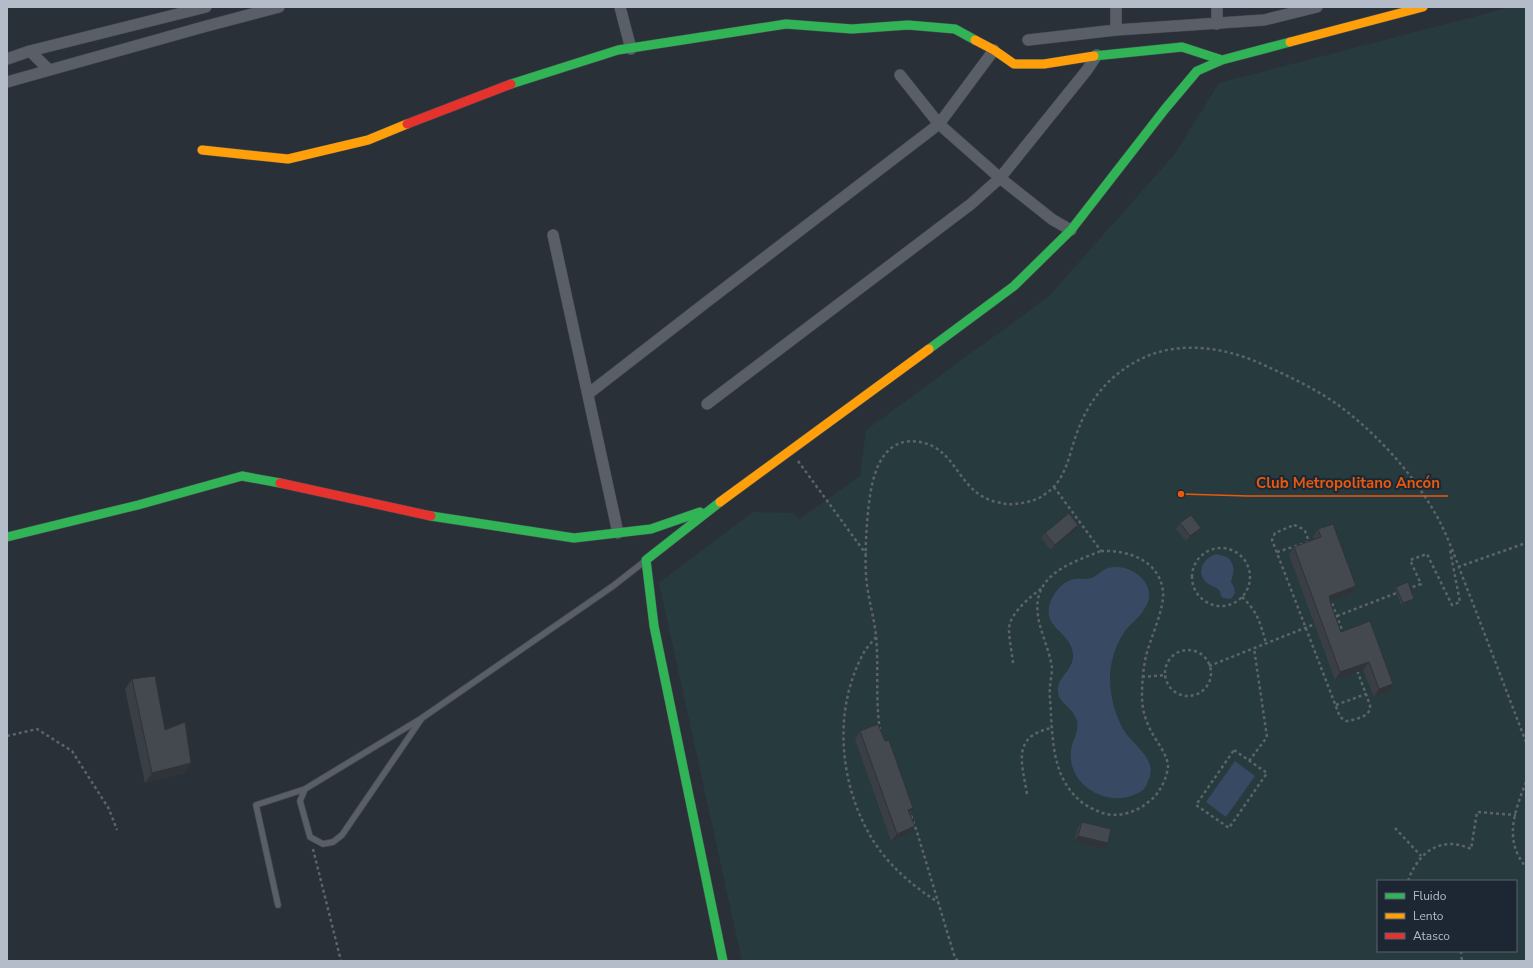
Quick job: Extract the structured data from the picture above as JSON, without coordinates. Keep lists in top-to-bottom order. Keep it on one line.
{"places":["Club Metropolitano Ancón"],"legend":["Fluido","Lento","Atasco"]}
